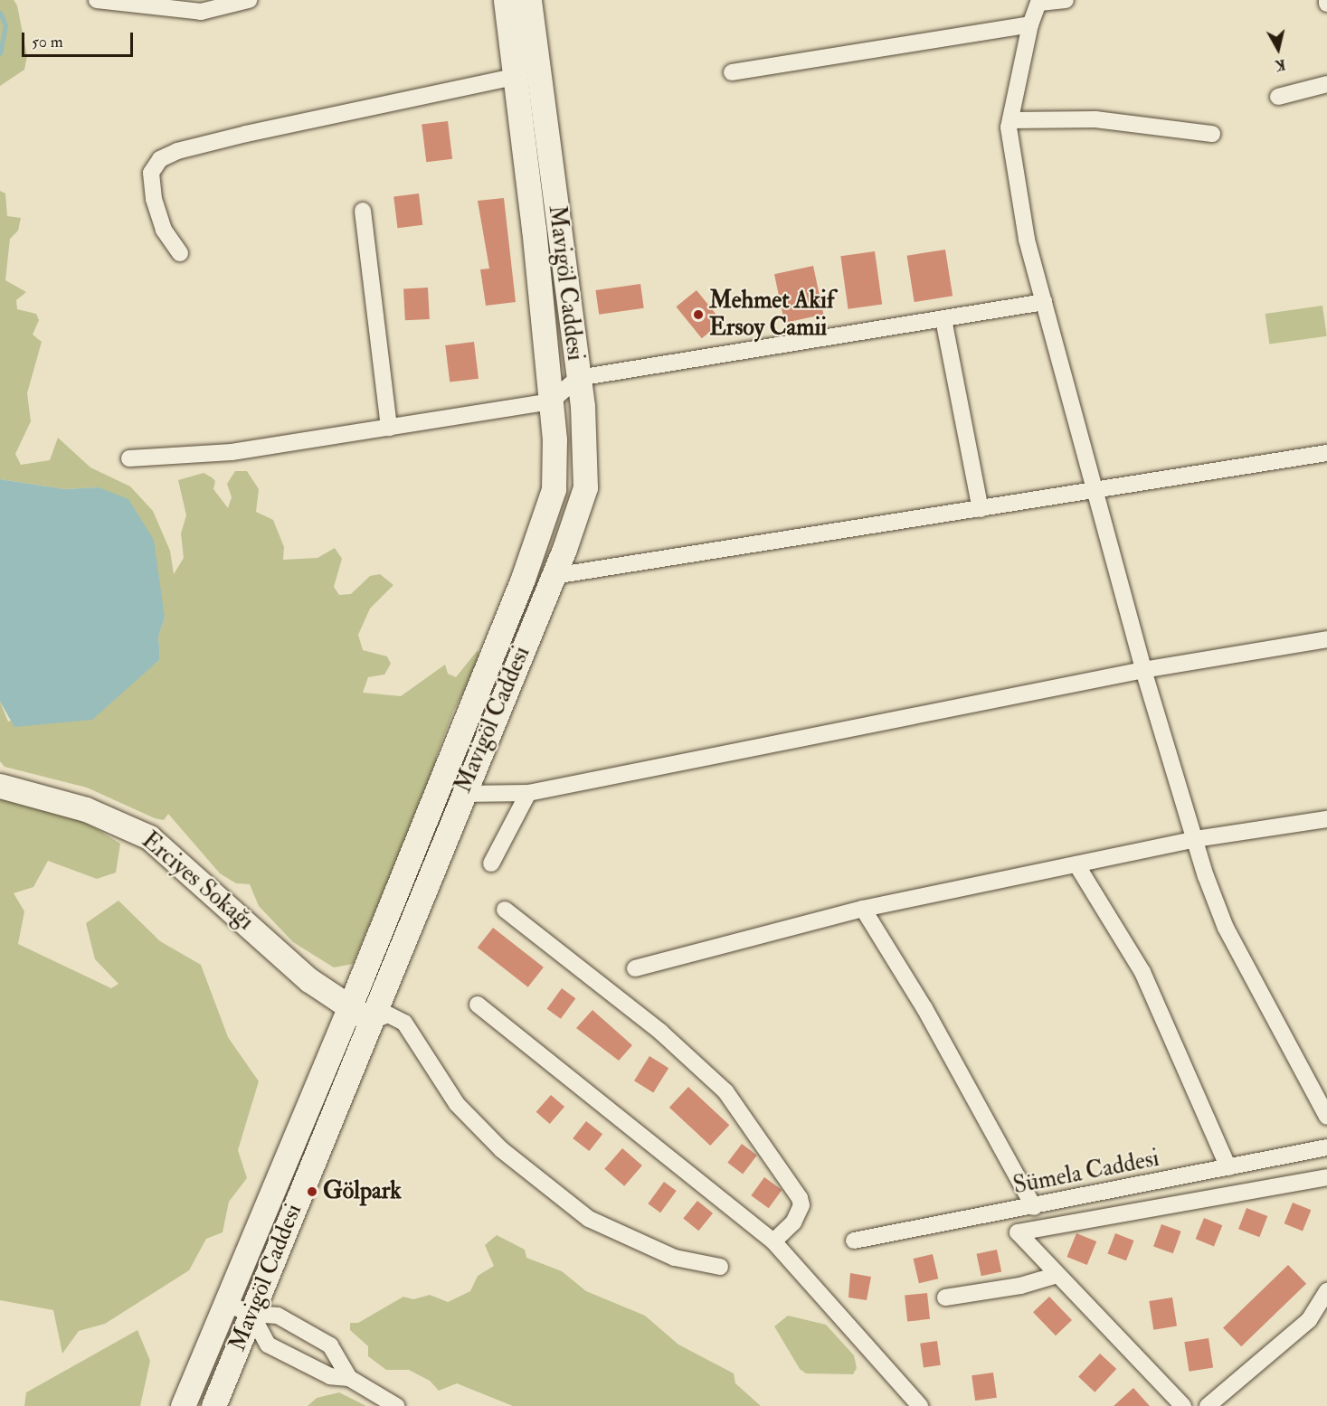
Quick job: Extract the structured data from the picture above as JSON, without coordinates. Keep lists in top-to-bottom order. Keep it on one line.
{"streets":{"main road":["Mavigöl Caddesi","Erciyes Sokağı"],"street":["Sümela Caddesi"]},"crossings":[["Mavigöl Caddesi","Erciyes Sokağı"]],"places":["Mehmet Akif Ersoy Camii","Gölpark"],"scale_bar":"50 m","north":"bottom"}
